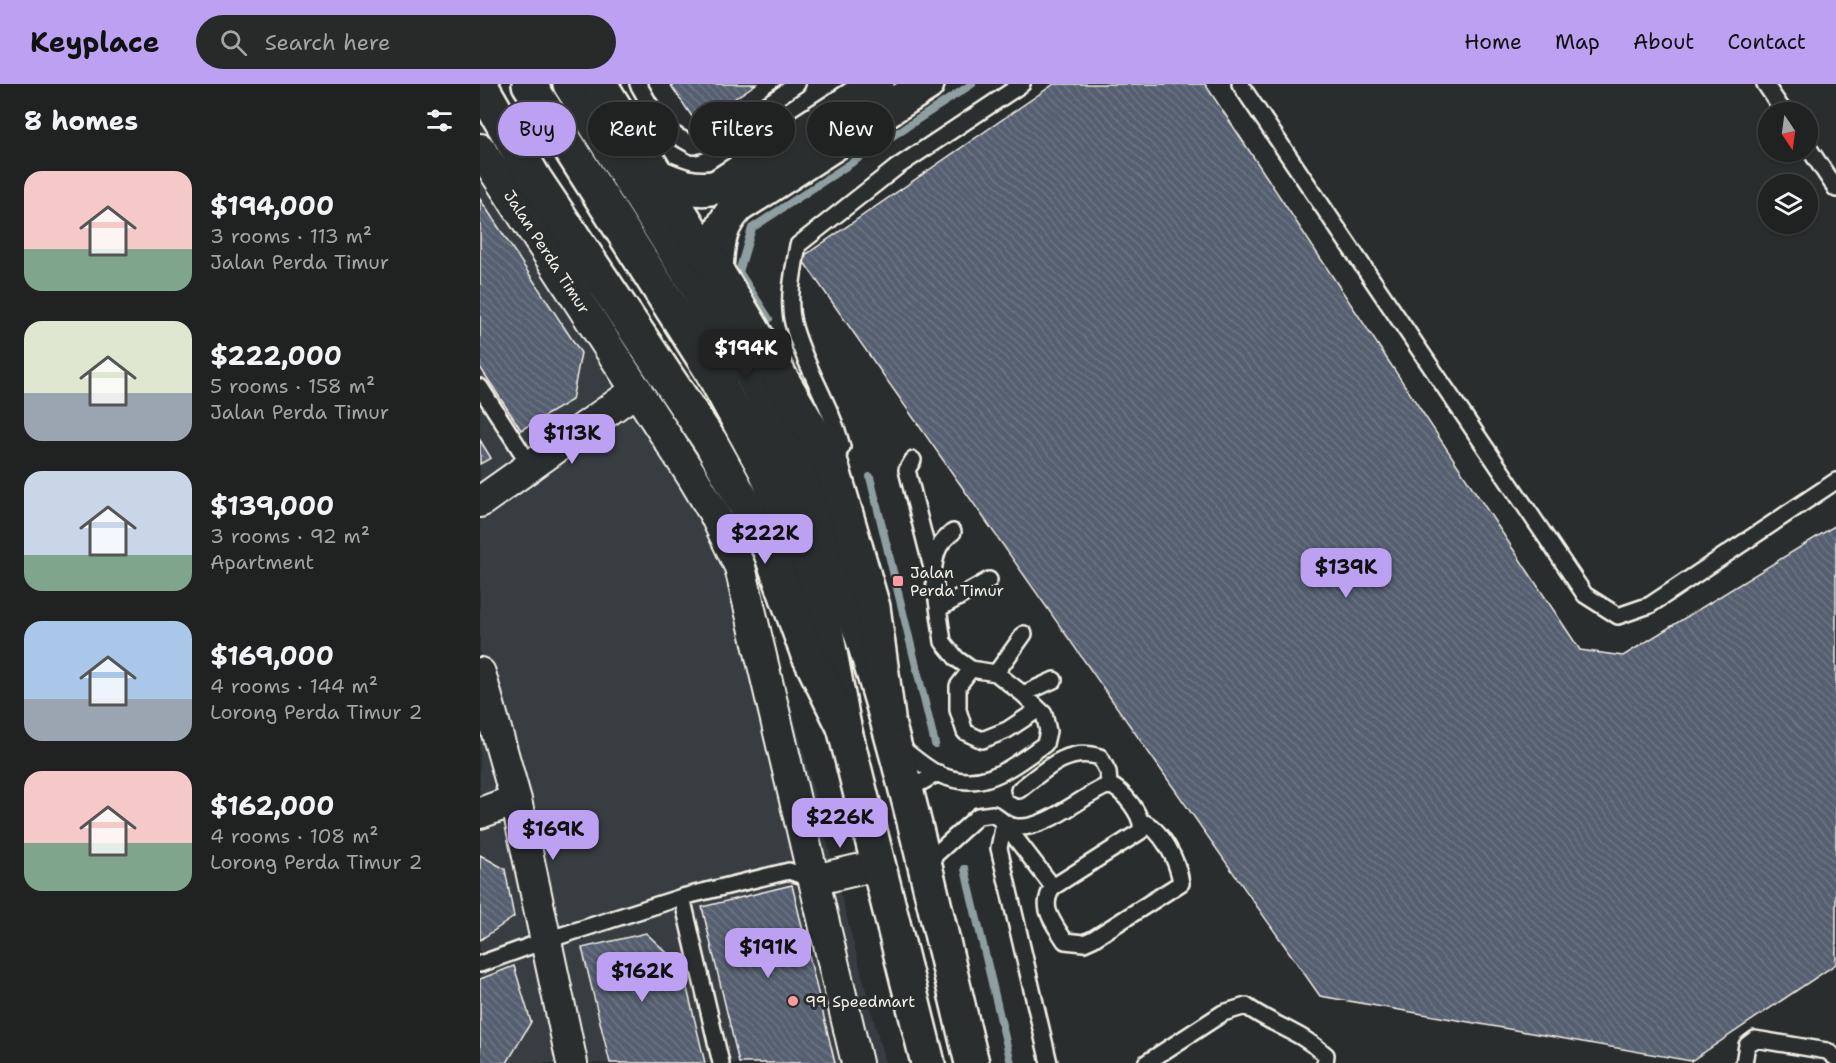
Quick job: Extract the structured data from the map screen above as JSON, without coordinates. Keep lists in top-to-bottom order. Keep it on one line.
{"streets":{"street":["Jalan Perda Timur"]},"places":{"transit":["Jalan Perda Timur"],"other":["99 Speedmart"]},"north":"bottom","page":{"header":"Keyplace","search":"Search here","nav":["Home","Map","About","Contact"],"heading":"8 homes","chip":["Buy","Rent","Filters","New"],"list":[{"name":"$194,000","note":"3 rooms · 113 m² · Jalan Perda Timur"},{"name":"$222,000","note":"5 rooms · 158 m² · Jalan Perda Timur"},{"name":"$139,000","note":"3 rooms · 92 m² · Apartment"},{"name":"$169,000","note":"4 rooms · 144 m² · Lorong Perda Timur 2"},{"name":"$162,000","note":"4 rooms · 108 m² · Lorong Perda Timur 2"}],"price":["$194K","$113K","$222K","$139K","$226K","$169K","$191K","$162K"]}}
